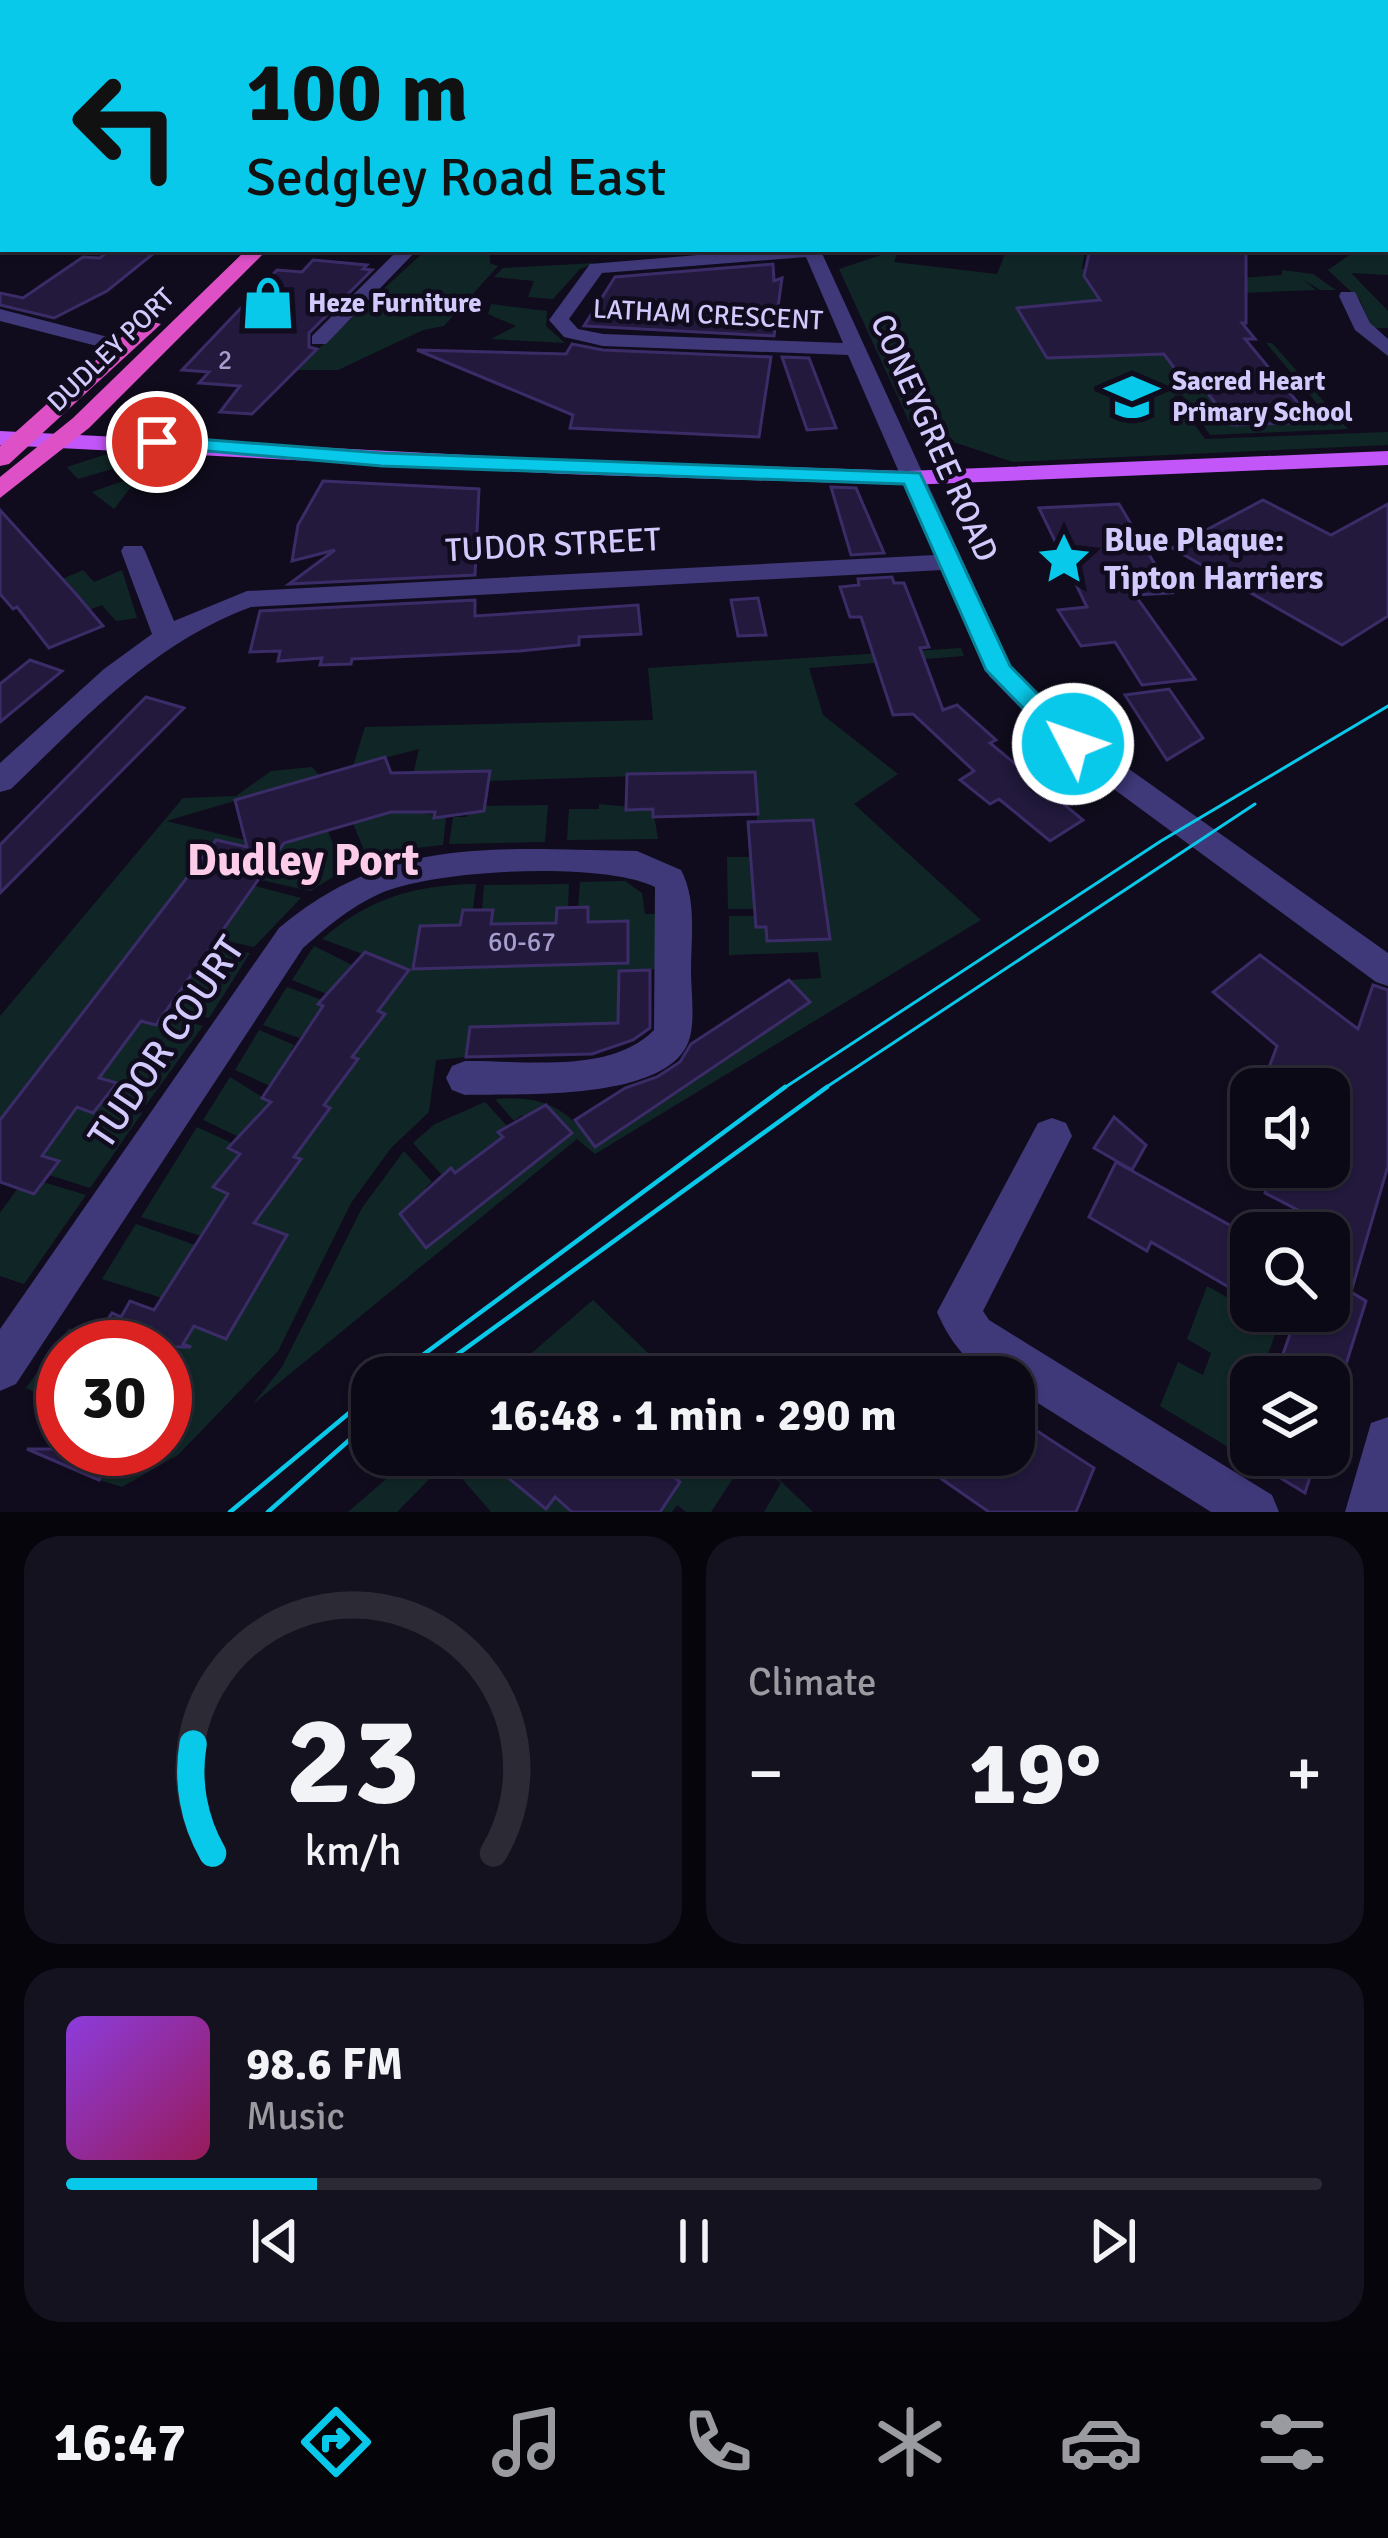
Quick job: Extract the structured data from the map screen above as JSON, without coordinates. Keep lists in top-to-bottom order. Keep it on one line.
{"streets":{"highway":["DUDLEY PORT"],"street":["LATHAM CRESCENT","CONEYGREE ROAD","TUDOR STREET","TUDOR COURT"]},"crossings":[["LATHAM CRESCENT","CONEYGREE ROAD"],["CONEYGREE ROAD","TUDOR STREET"]],"districts":["Dudley Port"],"places":{"shop":["Heze Furniture"],"school or university":["Sacred Heart Primary School"],"place":["Blue Plaque: Tipton Harriers"]},"house_numbers":["2","60-67"],"page":{"turn":["100 m","Sedgley Road East"],"limit":"30","trip":"16:48 · 1 min · 290 m","tile":"Climate","heat":["−","19°","+"],"song":["98.6 FM","Music"],"tabs":"16:47","gauge":["23","km/h"]}}
